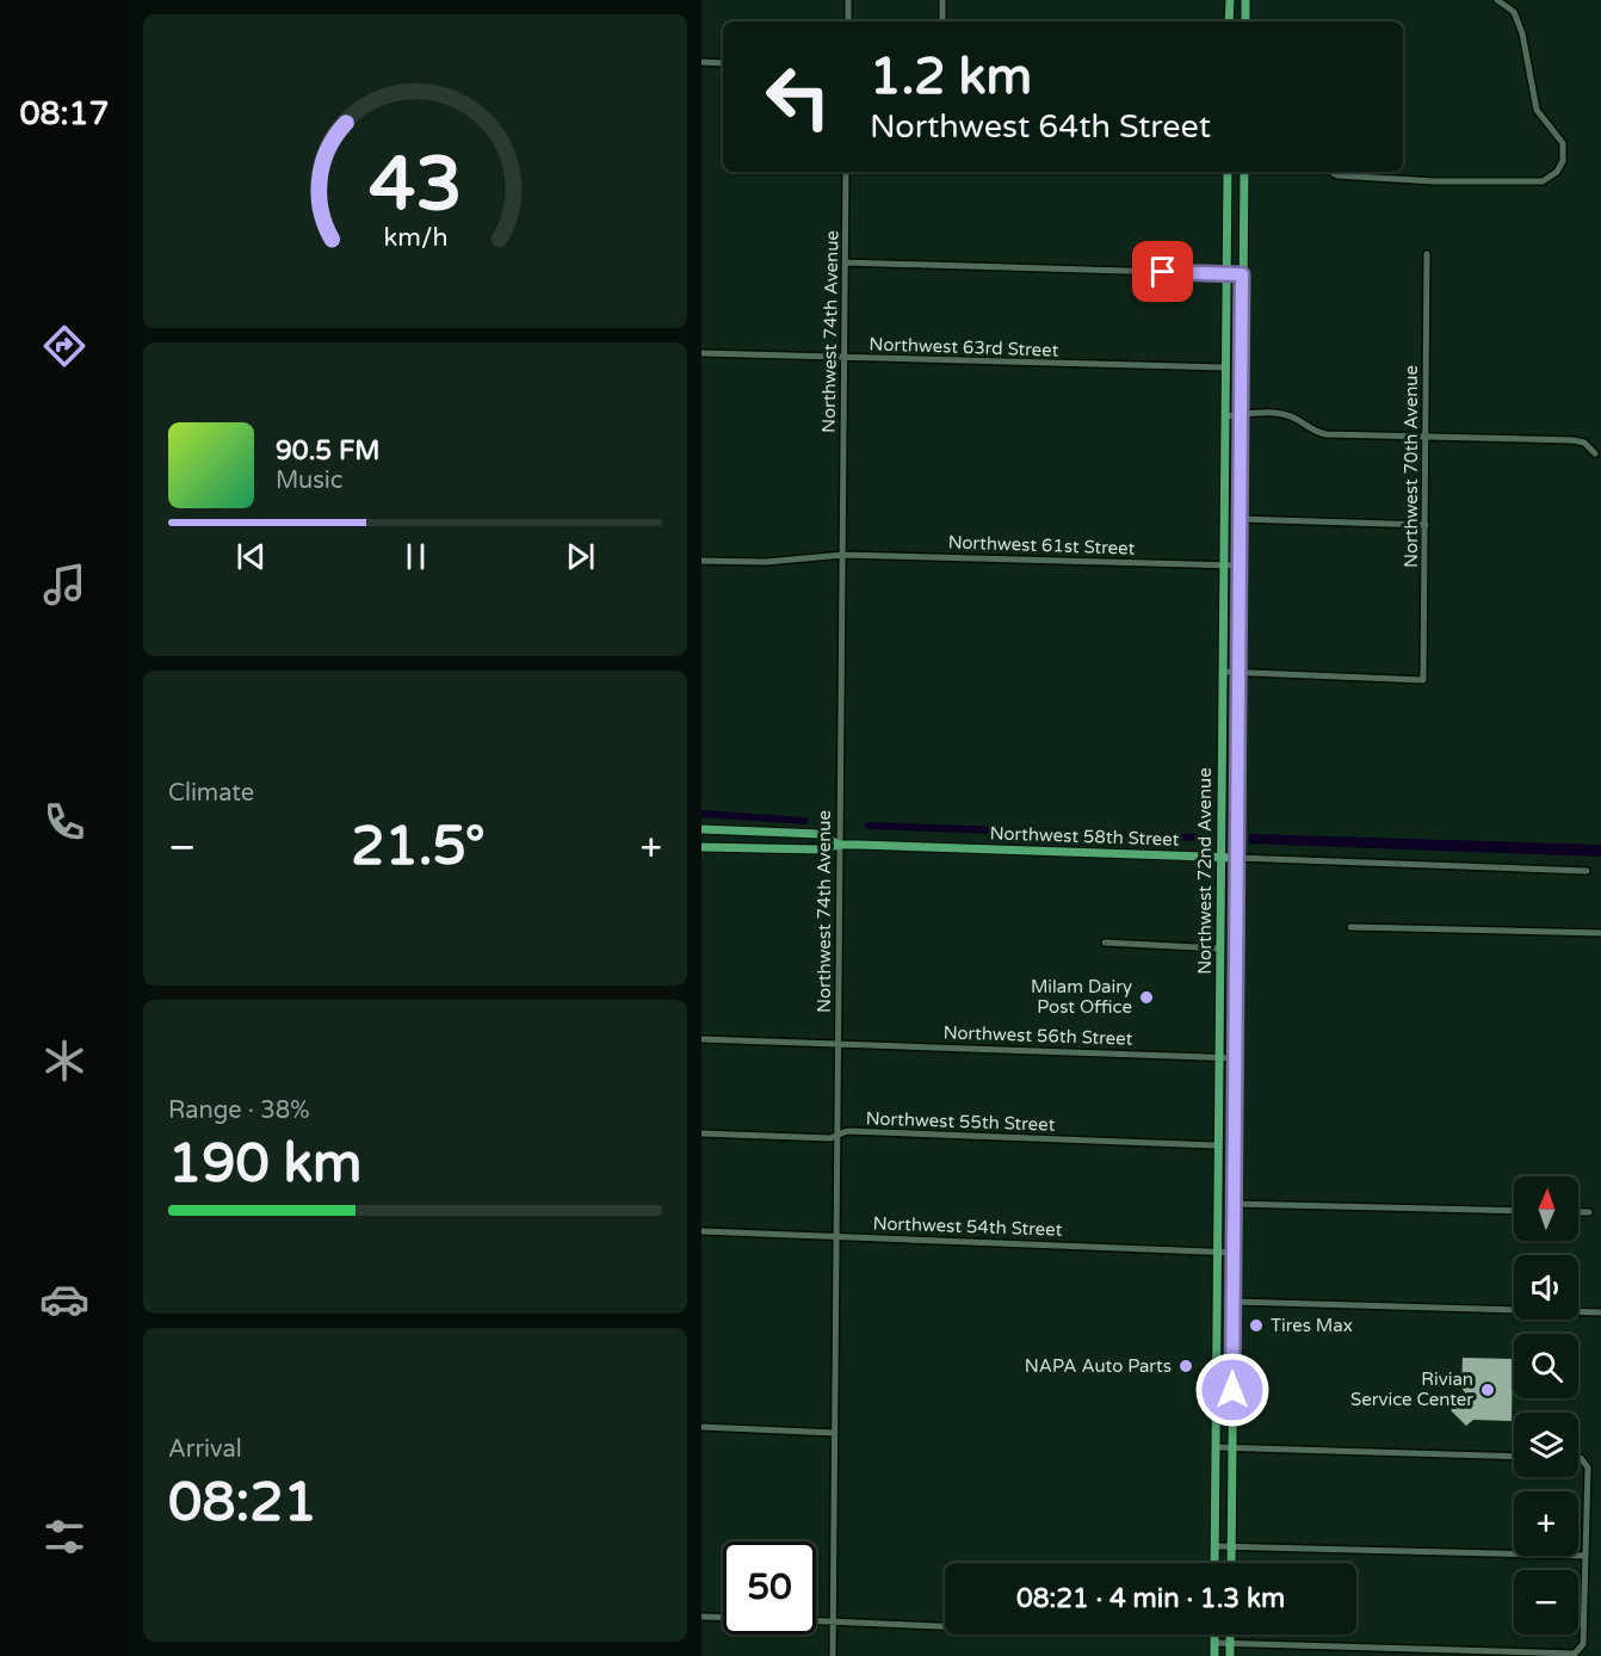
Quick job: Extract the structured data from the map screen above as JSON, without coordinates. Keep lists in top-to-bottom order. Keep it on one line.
{"streets":{"main road":["Northwest 58th Street","Northwest 72nd Avenue"],"street":["Northwest 74th Avenue","Northwest 63rd Street","Northwest 70th Avenue","Northwest 61st Street","Northwest 56th Street","Northwest 55th Street","Northwest 54th Street"]},"crossings":[["Northwest 74th Avenue","Northwest 63rd Street"],["Northwest 74th Avenue","Northwest 61st Street"],["Northwest 74th Avenue","Northwest 58th Street"],["Northwest 74th Avenue","Northwest 56th Street"],["Northwest 74th Avenue","Northwest 55th Street"],["Northwest 74th Avenue","Northwest 54th Street"],["Northwest 63rd Street","Northwest 72nd Avenue"],["Northwest 70th Avenue","Northwest 72nd Avenue"],["Northwest 61st Street","Northwest 72nd Avenue"],["Northwest 58th Street","Northwest 72nd Avenue"],["Northwest 72nd Avenue","Northwest 56th Street"],["Northwest 72nd Avenue","Northwest 55th Street"],["Northwest 72nd Avenue","Northwest 54th Street"]],"places":["Milam Dairy Post Office","Tires Max","NAPA Auto Parts","Rivian Service Center"],"north":"top","page":{"tabs":"08:17","turn":["1.2 km","Northwest 64th Street"],"song":["90.5 FM","Music"],"tile":["Climate",["Range · 38%","190 km"],["Arrival","08:21"]],"heat":["−","21.5°","+"],"map_buttons":["+","−"],"limit":"50","trip":"08:21 · 4 min · 1.3 km","gauge":["43","km/h"]}}
